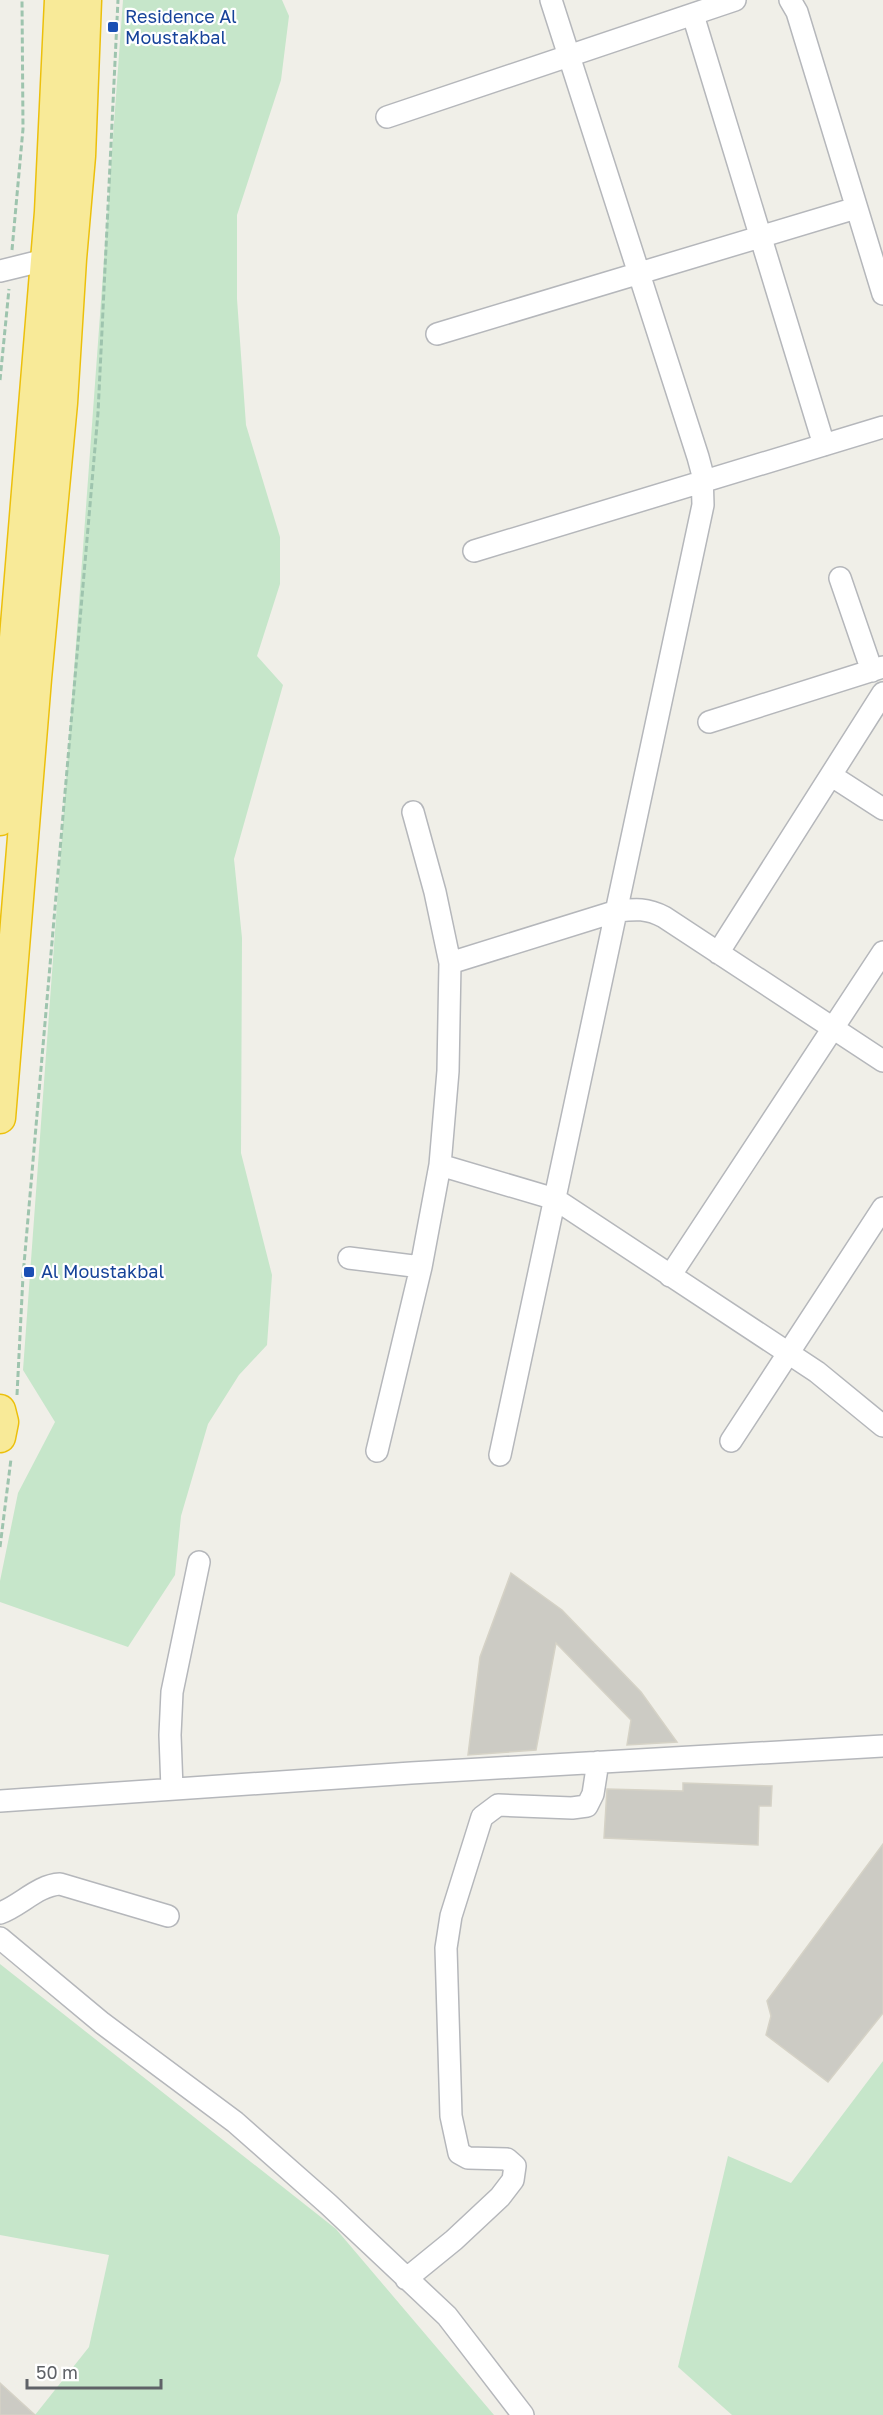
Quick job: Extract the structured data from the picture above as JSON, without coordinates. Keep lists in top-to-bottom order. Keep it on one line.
{"places":{"transit":["Residence Al Moustakbal","Al Moustakbal"]},"scale_bar":"50 m"}
